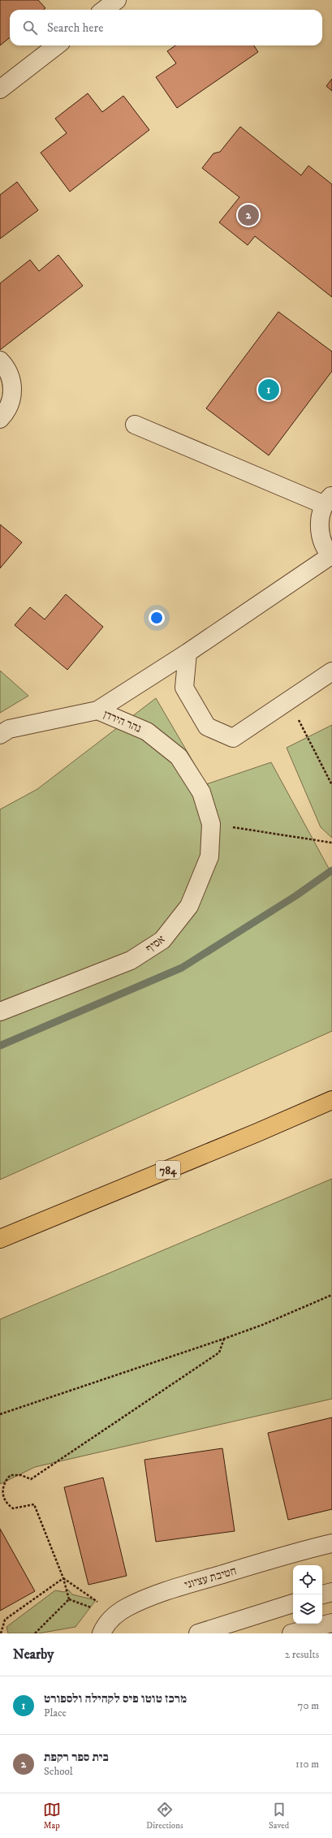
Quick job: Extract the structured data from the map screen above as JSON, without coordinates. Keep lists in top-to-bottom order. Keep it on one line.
{"streets":{"main road":["784"],"street":["נהר הירדן","אסיף","חטיבת עציוני"]},"crossings":[["נהר הירדן","אסיף"]],"page":{"search":"Search here","pins":["2","1"],"heading":["Nearby","2 results"],"list":[{"mark":"1","name":"מרכז טוטו פיס לקהילה ולספורט","note":"Place","value":"70 m"},{"mark":"2","name":"בית ספר רקפת","note":"School","value":"110 m"}],"nav":["Map","Directions","Saved"]}}
